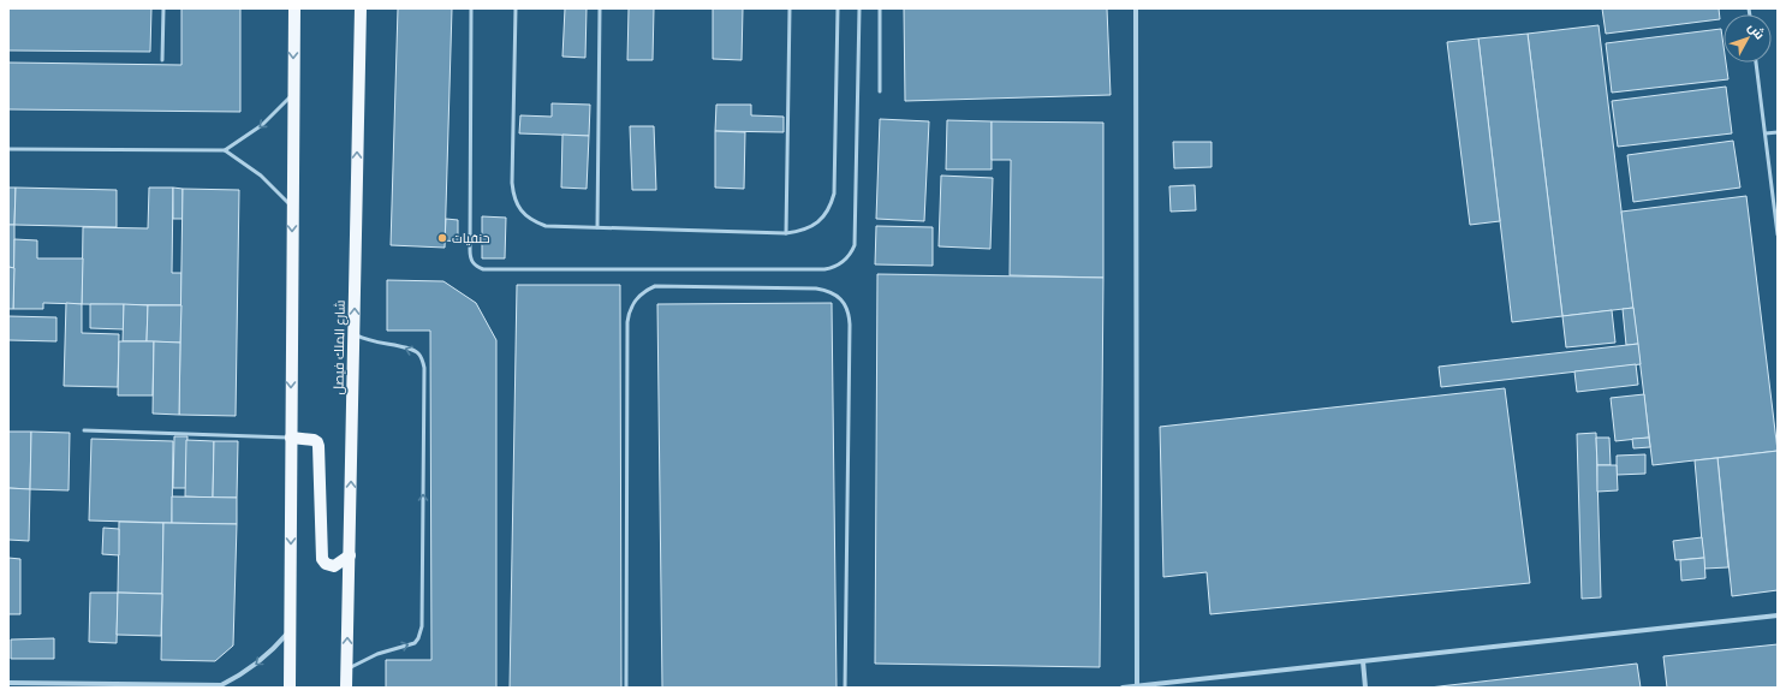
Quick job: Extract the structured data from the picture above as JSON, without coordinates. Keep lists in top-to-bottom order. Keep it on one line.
{"streets":{"main road":["شارع الملك فيصل"]},"places":["حنفيات"],"north":"top right"}
